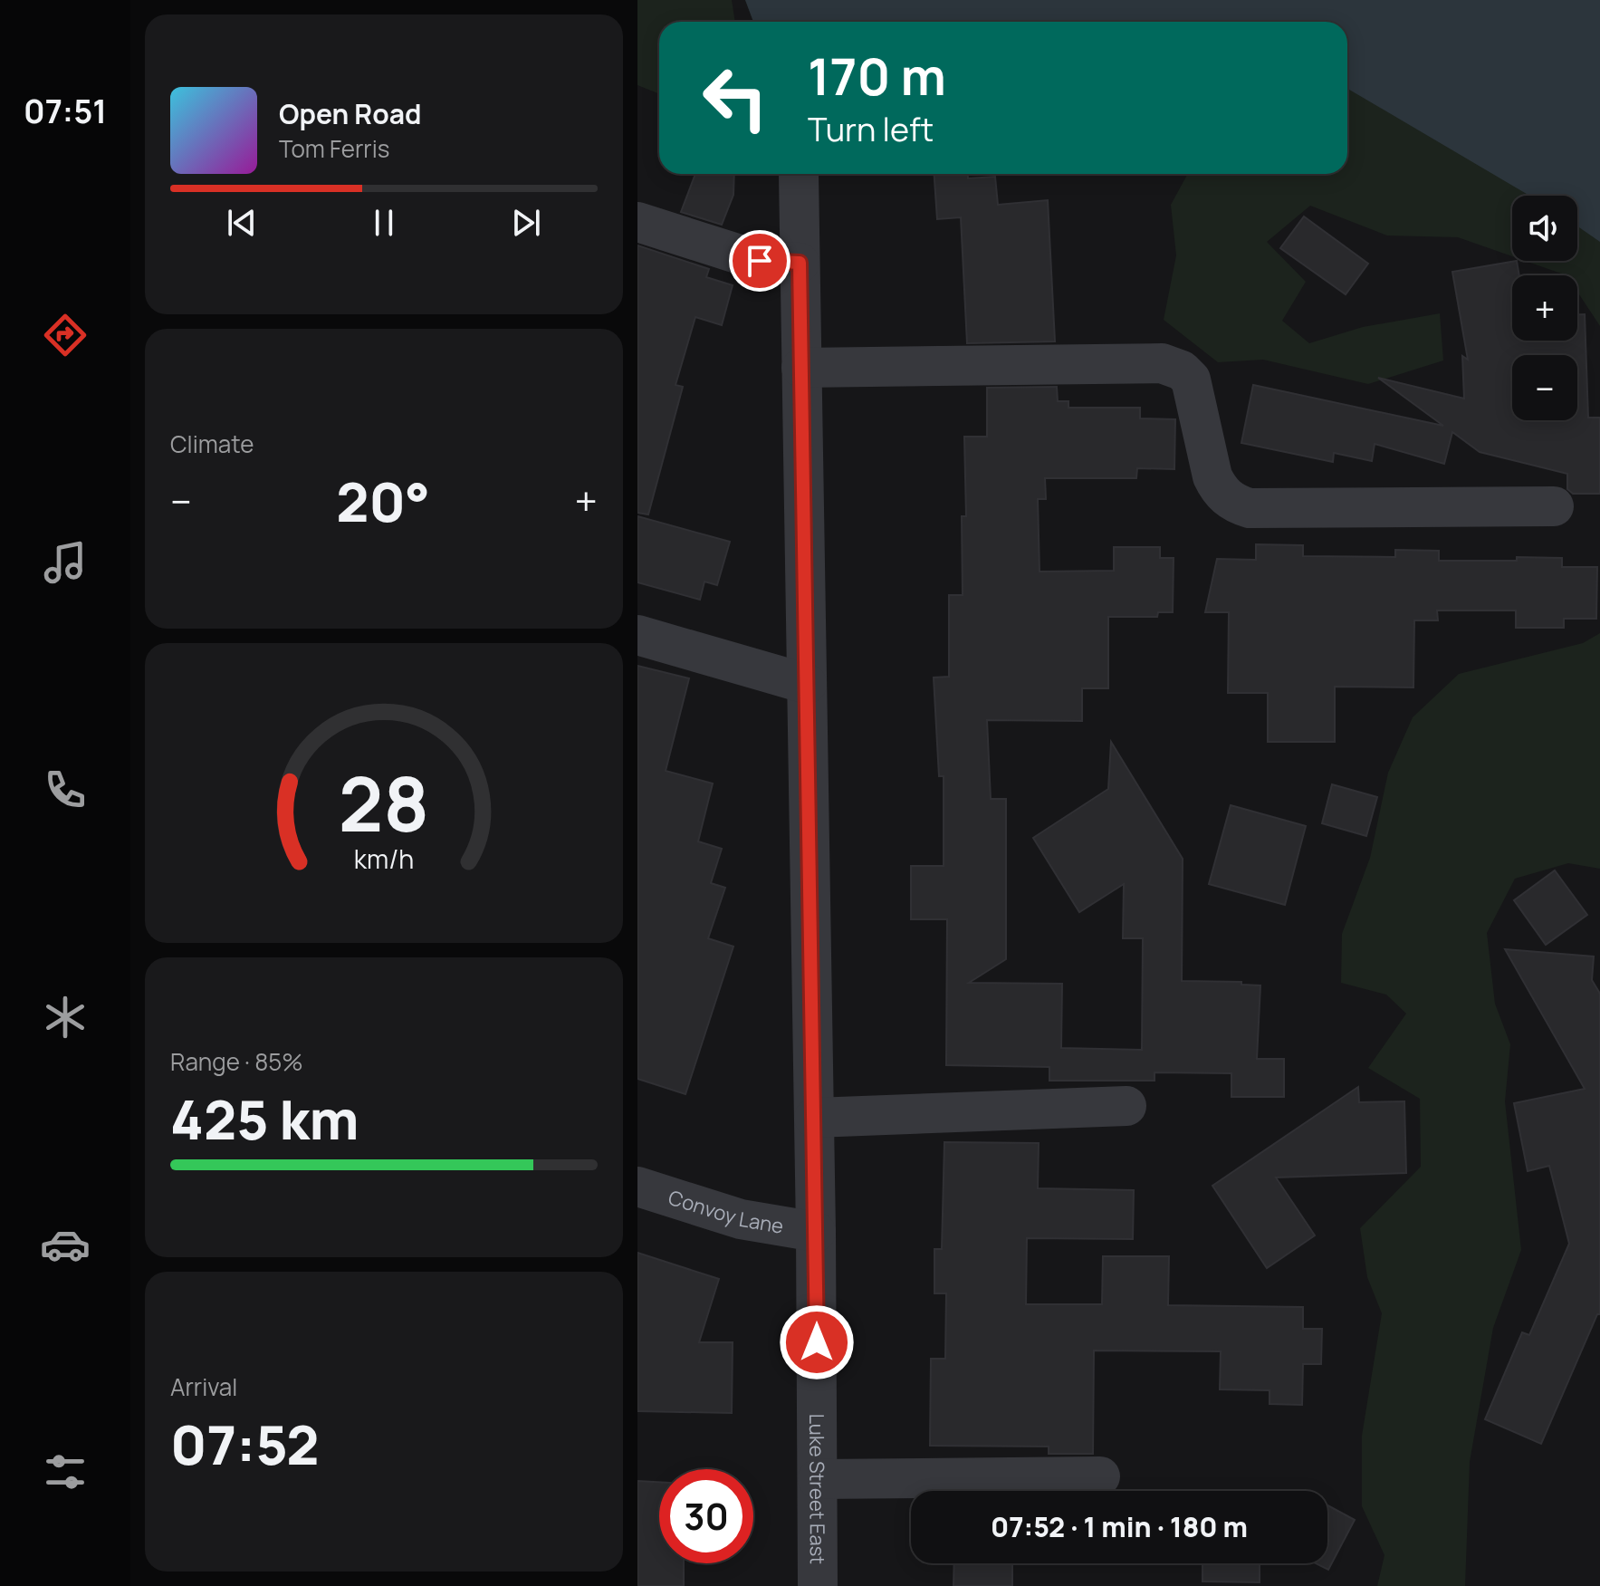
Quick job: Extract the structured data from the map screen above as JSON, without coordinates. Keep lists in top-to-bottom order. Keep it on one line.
{"streets":{"street":["Convoy Lane","Luke Street East"]},"crossings":[["Convoy Lane","Luke Street East"]],"page":{"tabs":"07:51","turn":["170 m","Turn left"],"song":["Open Road","Tom Ferris"],"map_buttons":["+","−"],"tile":["Climate",["Range · 85%","425 km"],["Arrival","07:52"]],"heat":["−","20°","+"],"limit":"30","trip":"07:52 · 1 min · 180 m","gauge":["28","km/h"]}}
